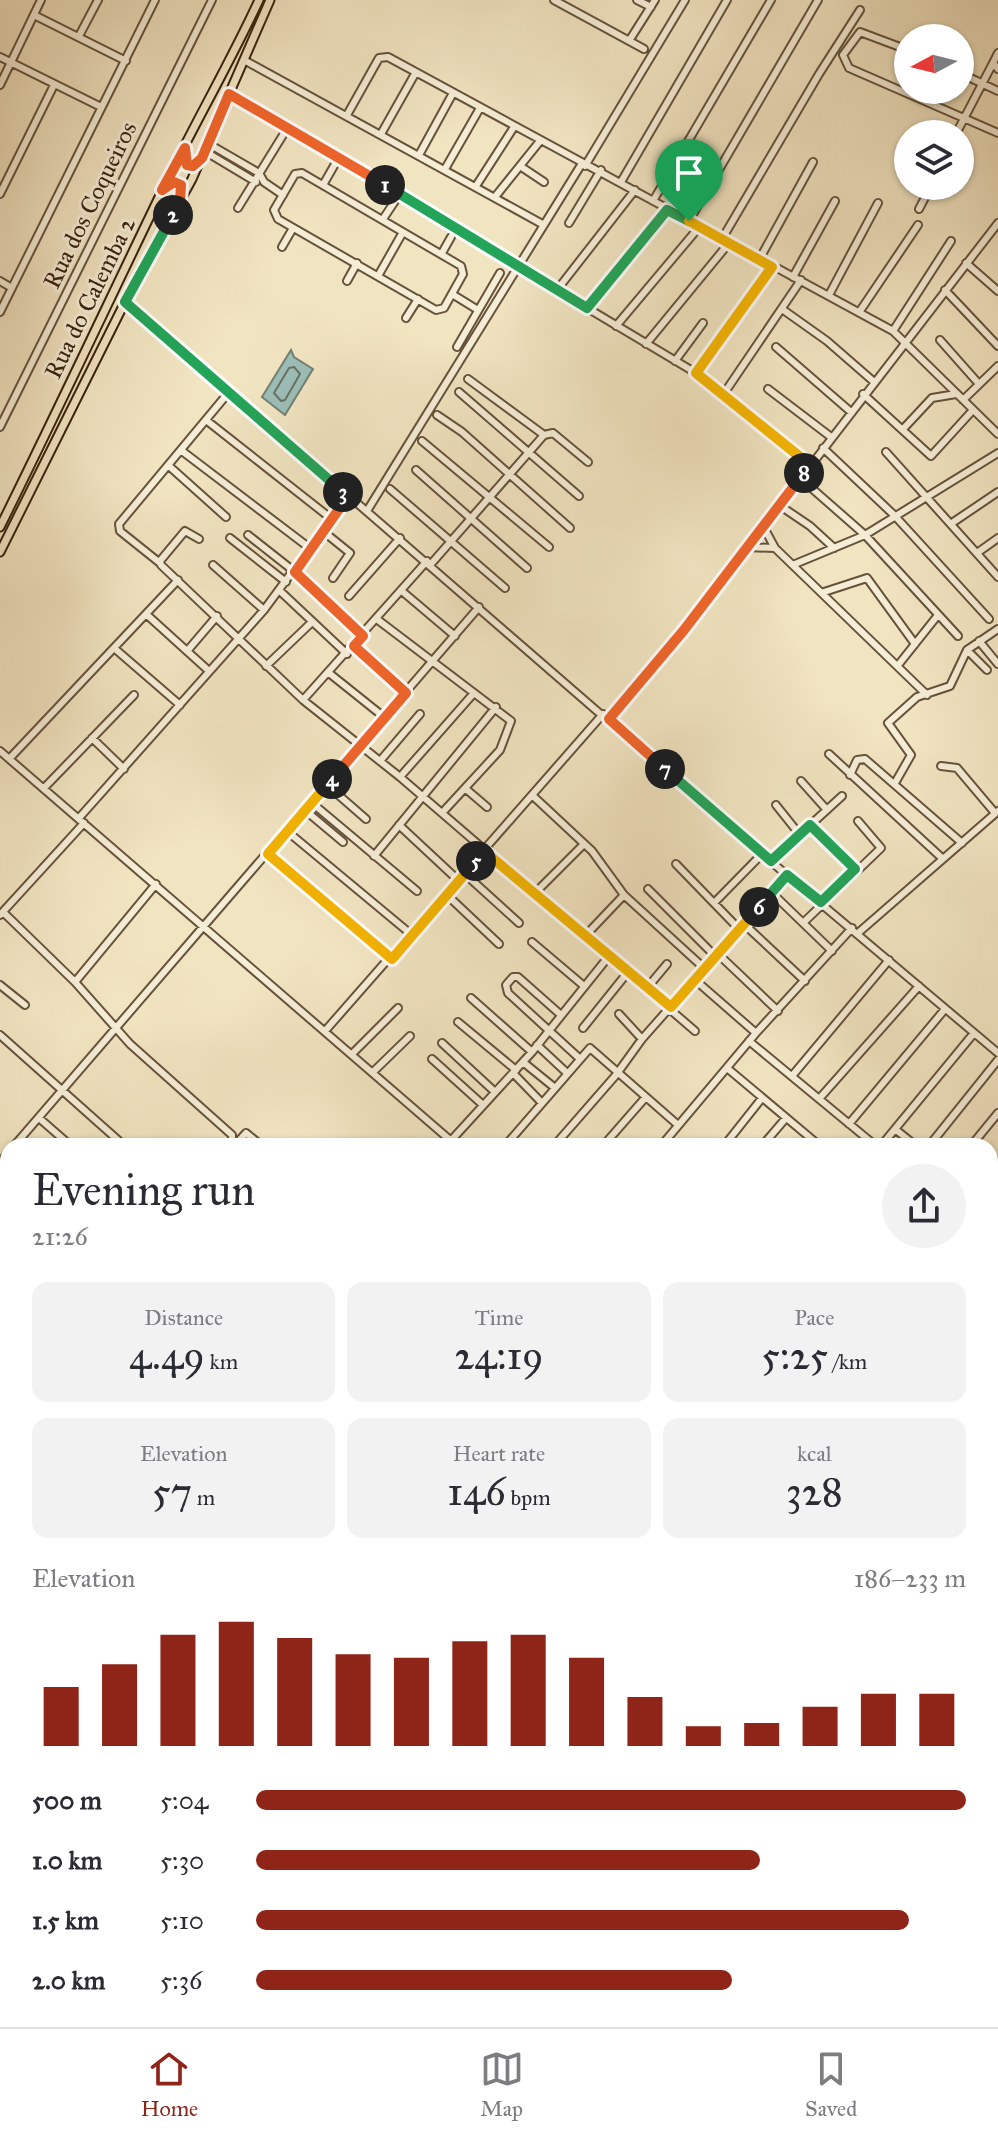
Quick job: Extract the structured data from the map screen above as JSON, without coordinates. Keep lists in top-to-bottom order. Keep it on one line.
{"streets":{"main road":["Rua do Calemba 2"],"street":["Rua dos Coqueiros"]},"north":"left","page":{"pins":["1","2","8","3","7","4","5","6"],"heading":["Evening run","21:26"],"stats":[["Distance","4.49 km"],["Time","24:19"],["Pace","5:25 /km"],["Elevation","57 m"],["Heart rate","146 bpm"],["kcal","328"]],"chart":["Elevation","186–233 m"],"list":[{"name":"500 m","note":"5:04"},{"name":"1.0 km","note":"5:30"},{"name":"1.5 km","note":"5:10"},{"name":"2.0 km","note":"5:36"}],"tabs":["Home","Map","Saved"]}}
